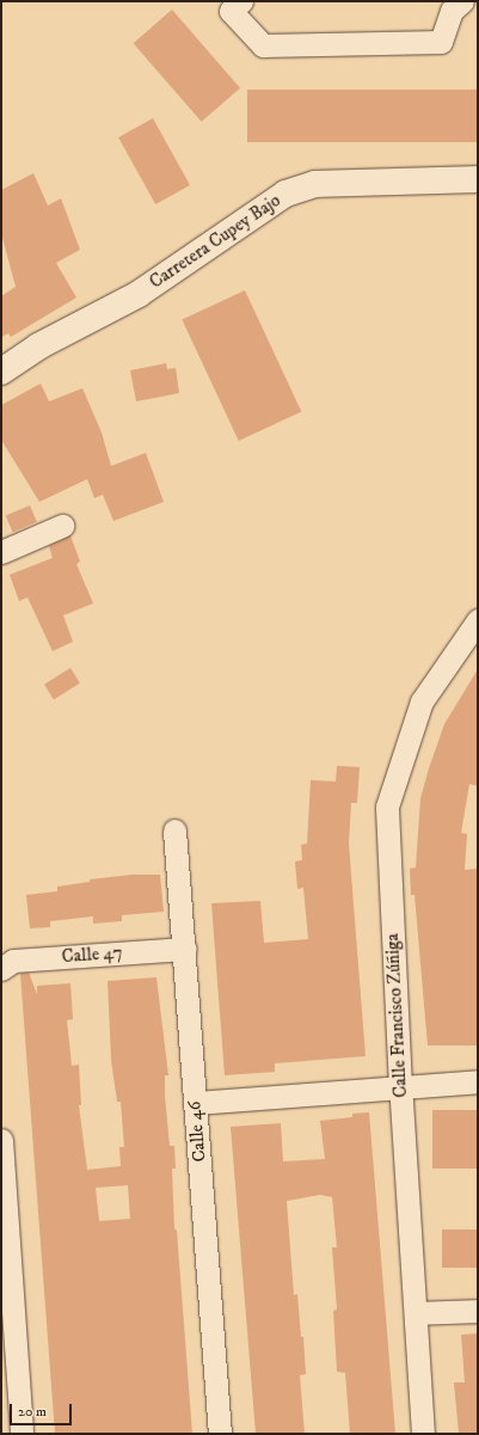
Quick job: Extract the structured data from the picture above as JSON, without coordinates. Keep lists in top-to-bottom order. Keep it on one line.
{"streets":{"street":["Carretera Cupey Bajo","Calle 47","Calle Francisco Zúñiga","Calle 46"]},"crossings":[["Calle 47","Calle 46"]],"scale_bar":"20 m"}
